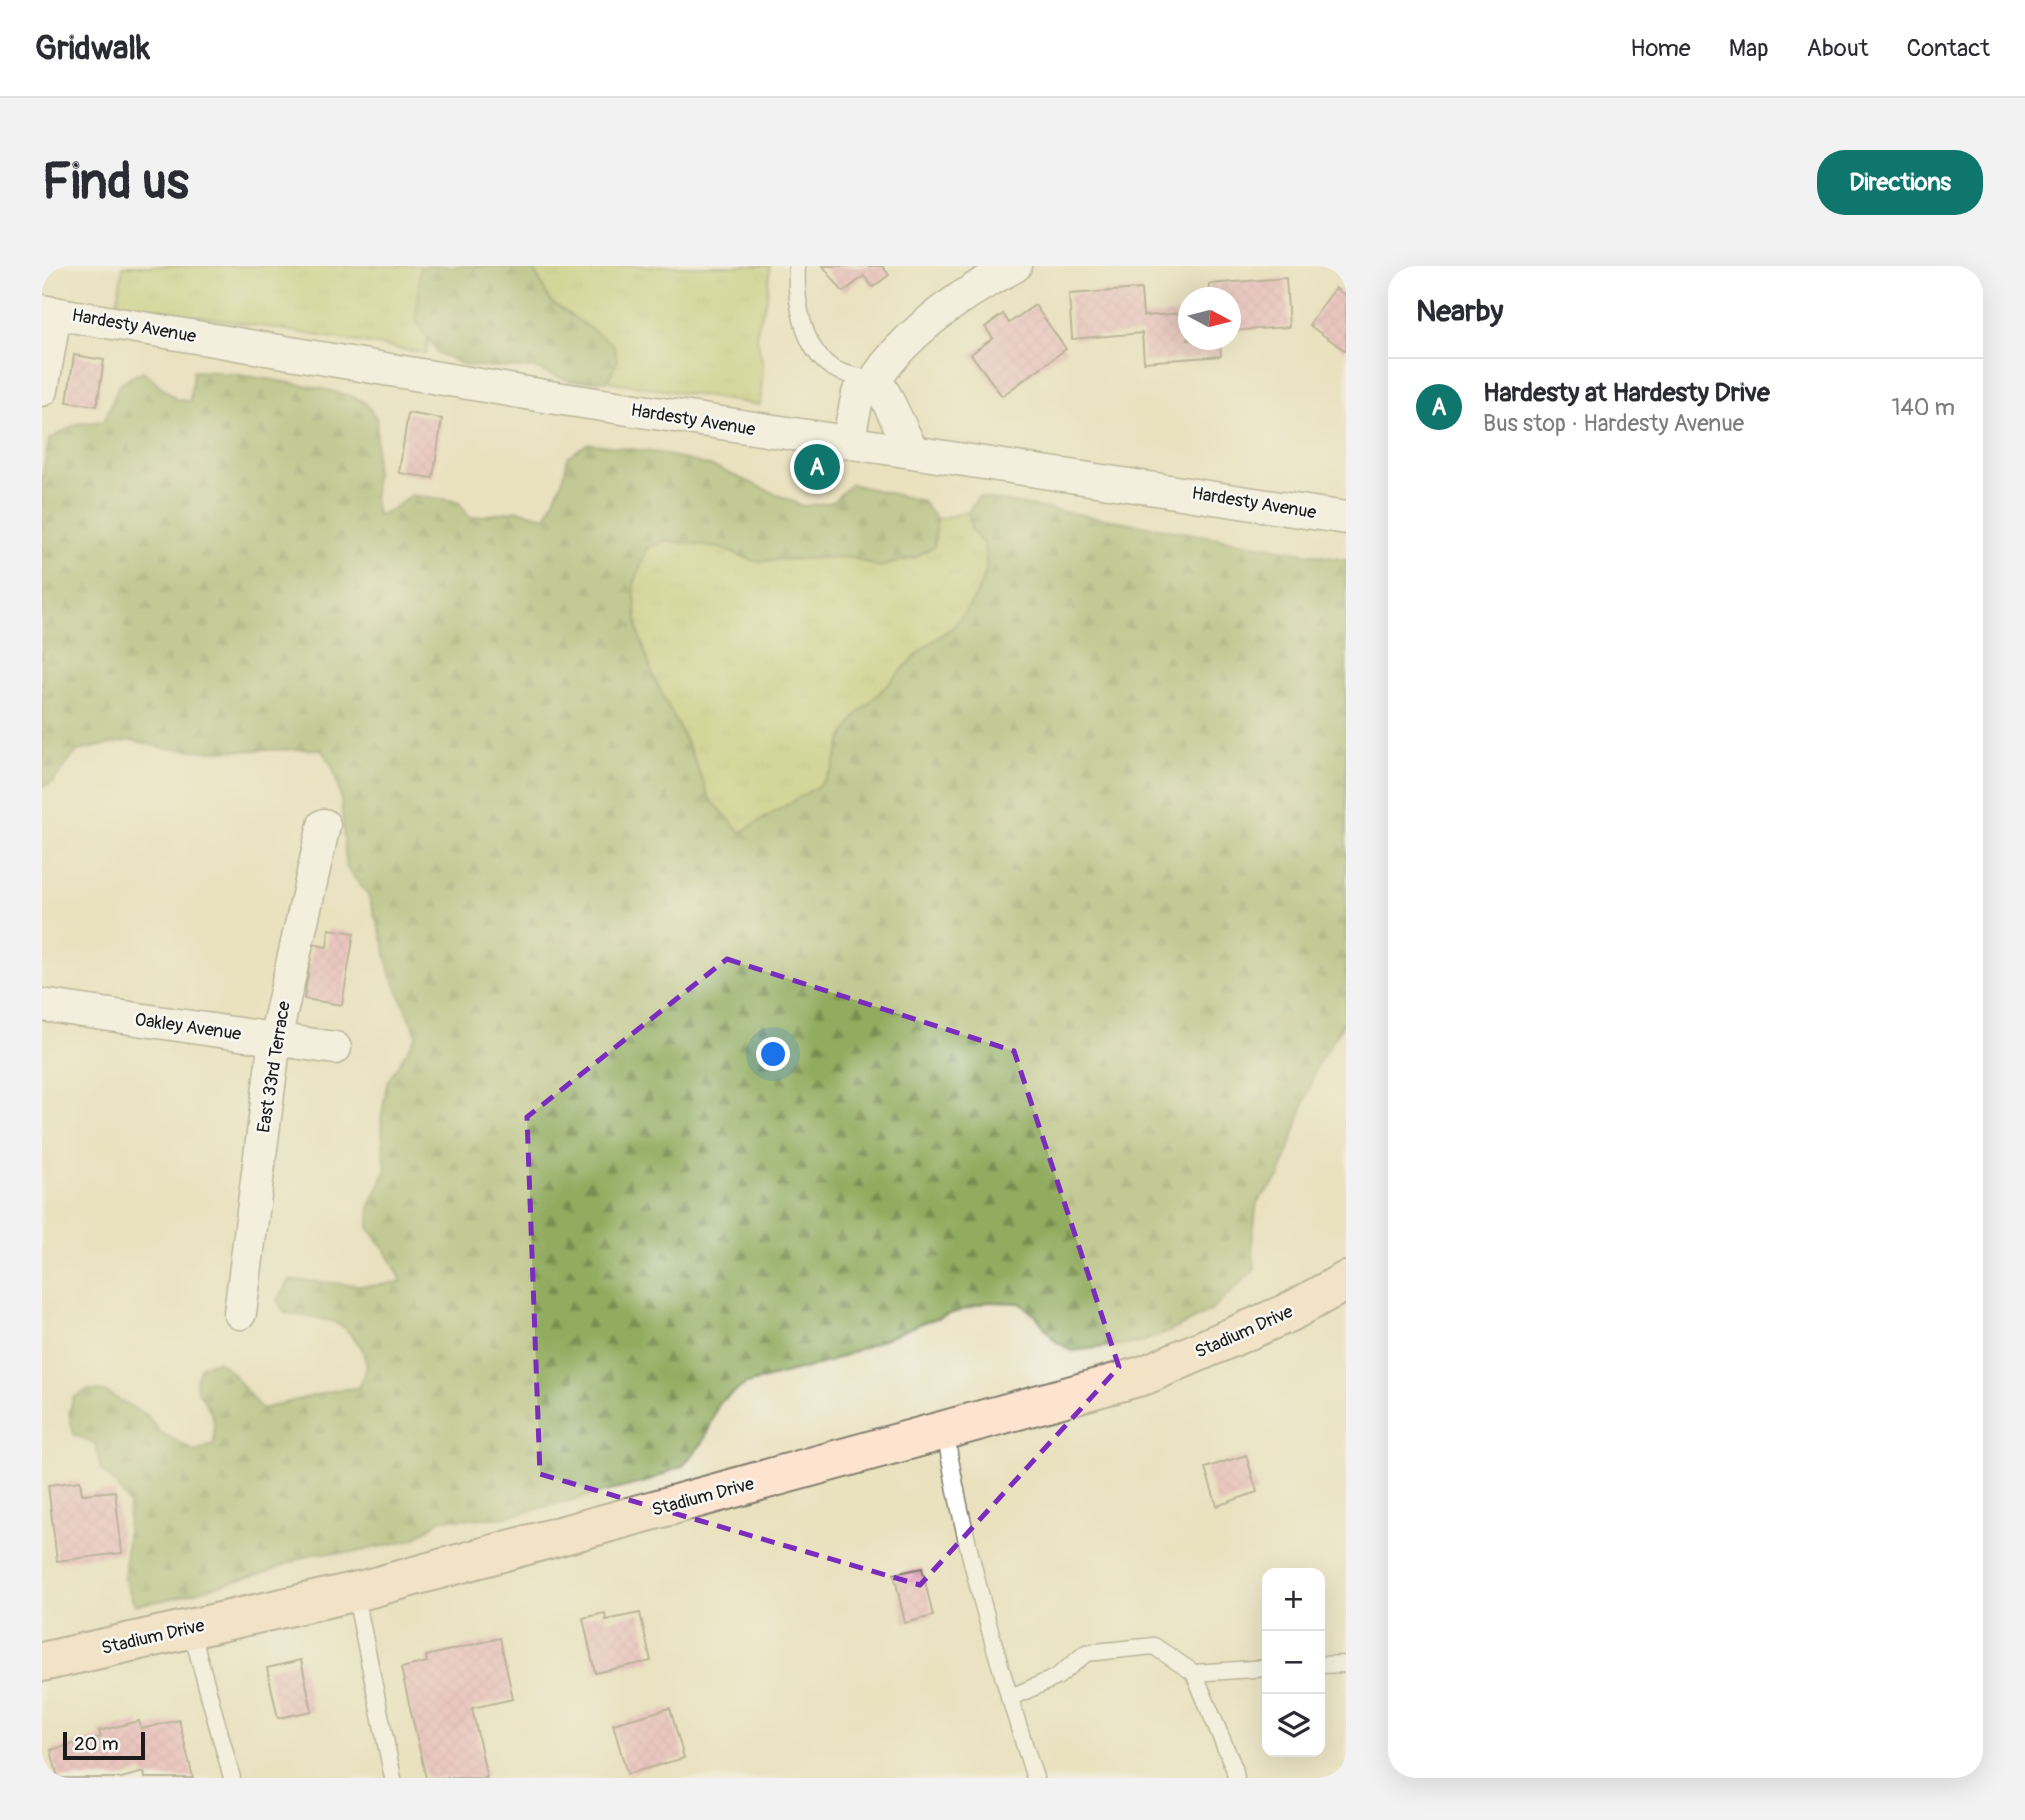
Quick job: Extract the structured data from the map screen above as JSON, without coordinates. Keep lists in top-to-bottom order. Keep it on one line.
{"streets":{"main road":["Stadium Drive"],"street":["Hardesty Avenue","Oakley Avenue","East 33rd Terrace"]},"crossings":[["Oakley Avenue","East 33rd Terrace"]],"scale_bar":"20 m","north":"right","page":{"header":"Gridwalk","nav":["Home","Map","About","Contact"],"buttons":"Directions","title":"Find us","heading":"Nearby","list":[{"mark":"A","name":"Hardesty at Hardesty Drive","note":"Bus stop · Hardesty Avenue","value":"140 m"}],"pins":"A","map_buttons":["+","−"],"scale":"20 m"}}
